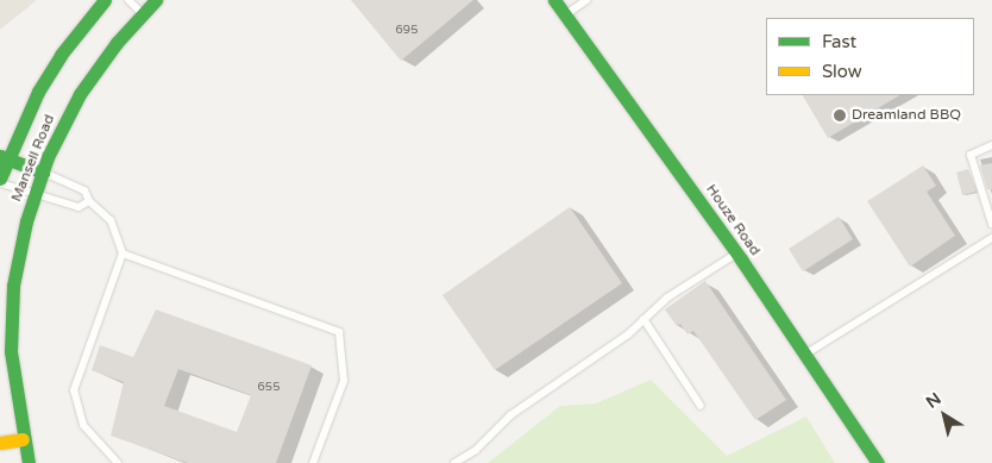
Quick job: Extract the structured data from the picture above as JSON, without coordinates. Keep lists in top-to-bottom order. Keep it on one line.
{"streets":{"main road":["Mansell Road","Houze Road"]},"places":["Dreamland BBQ"],"house_numbers":["695","655"],"legend":["Fast","Slow"],"north":"top left"}
